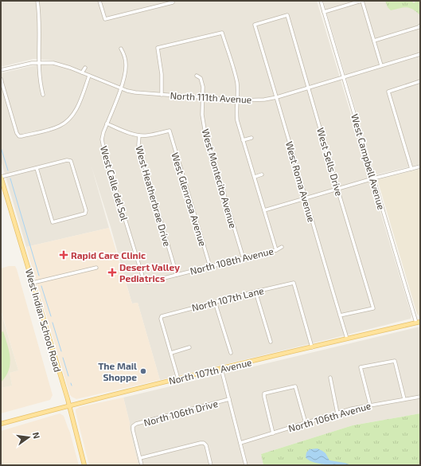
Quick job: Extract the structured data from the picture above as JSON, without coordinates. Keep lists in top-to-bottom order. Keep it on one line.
{"streets":{"main road":["West Indian School Road","North 107th Avenue"],"street":["North 111th Avenue","West Sells Drive","West Campbell Avenue","West Montecito Avenue","West Roma Avenue","West Calle del Sol","West Heatherbrae Drive","West Glenrosa Avenue","North 108th Avenue","North 107th Lane","North 106th Drive","North 106th Avenue"]},"crossings":[["North 111th Avenue","West Sells Drive"],["North 111th Avenue","West Campbell Avenue"],["North 111th Avenue","West Montecito Avenue"],["North 111th Avenue","West Roma Avenue"],["North 111th Avenue","West Calle del Sol"],["West Sells Drive","West Roma Avenue"],["West Campbell Avenue","North 107th Avenue"],["West Montecito Avenue","North 108th Avenue"],["West Roma Avenue","North 107th Avenue"],["West Calle del Sol","North 108th Avenue"],["West Heatherbrae Drive","West Glenrosa Avenue"],["West Heatherbrae Drive","North 108th Avenue"],["West Glenrosa Avenue","North 108th Avenue"],["North 107th Lane","North 107th Avenue"],["West Indian School Road","North 107th Avenue"]],"places":{"health":["Rapid Care Clinic","Desert Valley Pediatrics"],"other":["The Mail Shoppe"]},"north":"right"}
